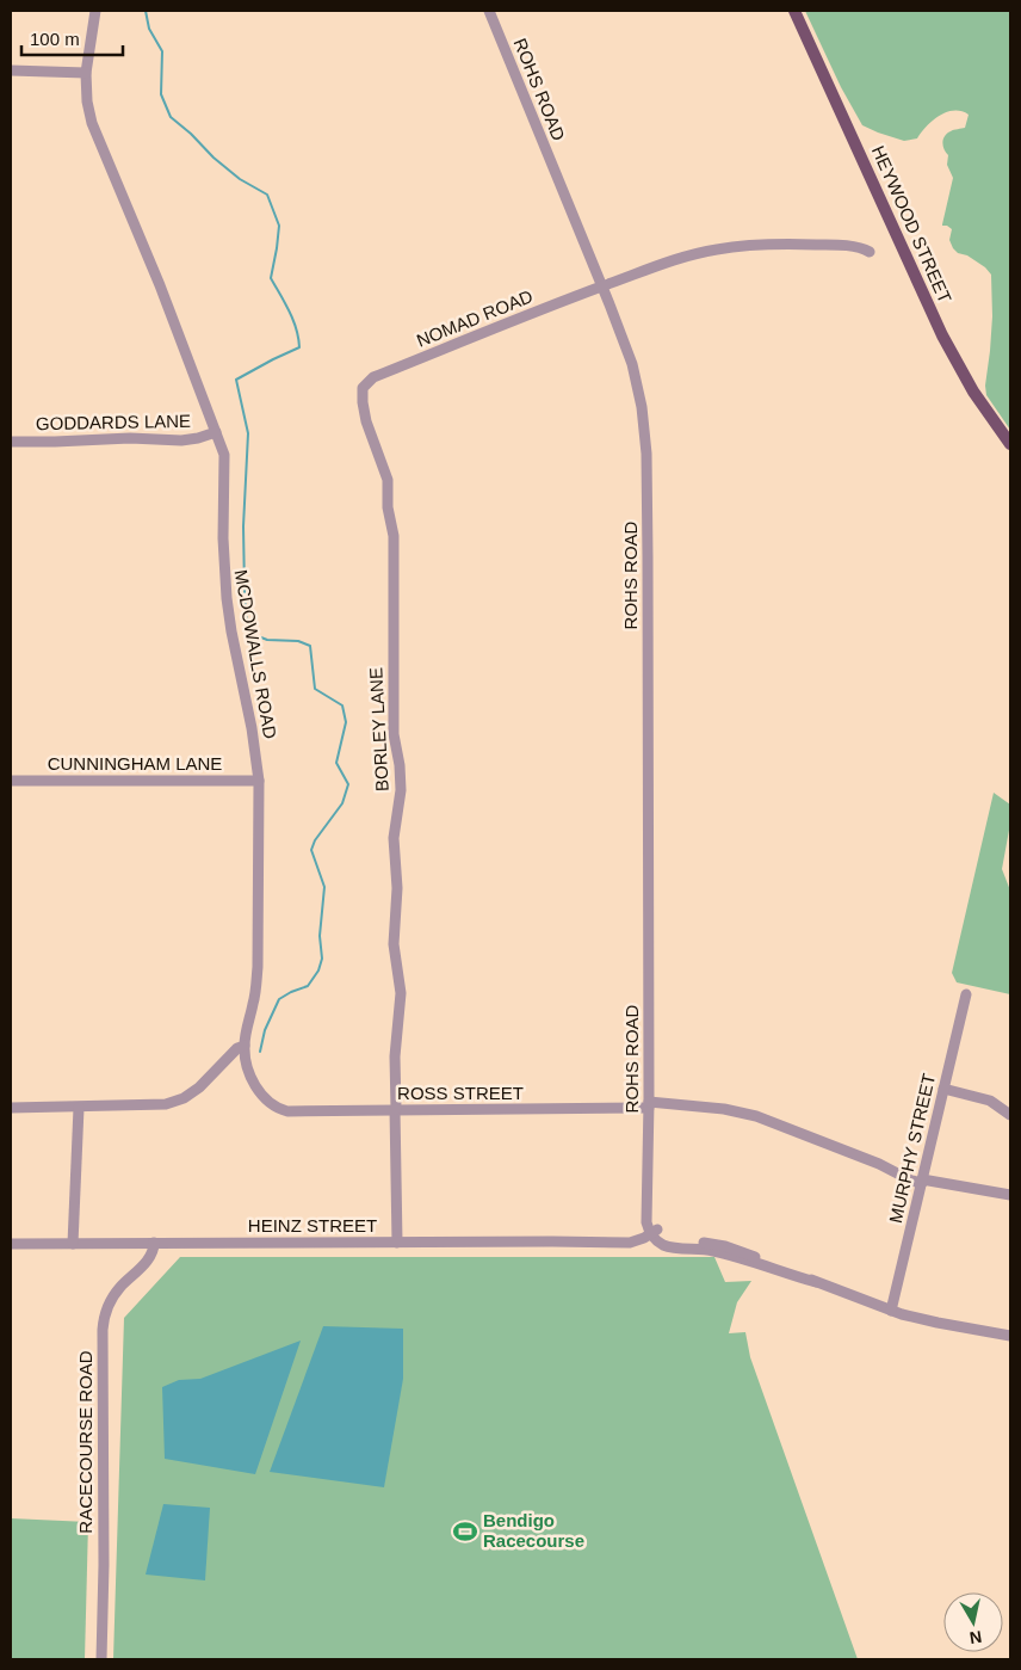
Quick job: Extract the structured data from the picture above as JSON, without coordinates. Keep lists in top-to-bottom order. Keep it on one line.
{"streets":{"main road":["HEYWOOD STREET"],"street":["ROHS ROAD","NOMAD ROAD","GODDARDS LANE","MCDOWALLS ROAD","BORLEY LANE","CUNNINGHAM LANE","ROSS STREET","MURPHY STREET","HEINZ STREET","RACECOURSE ROAD"]},"crossings":[["ROHS ROAD","NOMAD ROAD"],["ROHS ROAD","ROSS STREET"],["ROHS ROAD","HEINZ STREET"],["NOMAD ROAD","BORLEY LANE"],["GODDARDS LANE","MCDOWALLS ROAD"],["MCDOWALLS ROAD","CUNNINGHAM LANE"],["MCDOWALLS ROAD","ROSS STREET"],["BORLEY LANE","ROSS STREET"],["BORLEY LANE","HEINZ STREET"],["ROSS STREET","MURPHY STREET"],["HEINZ STREET","RACECOURSE ROAD"]],"places":{"sports":["Bendigo Racecourse"]},"scale_bar":"100 m","north":"bottom"}
